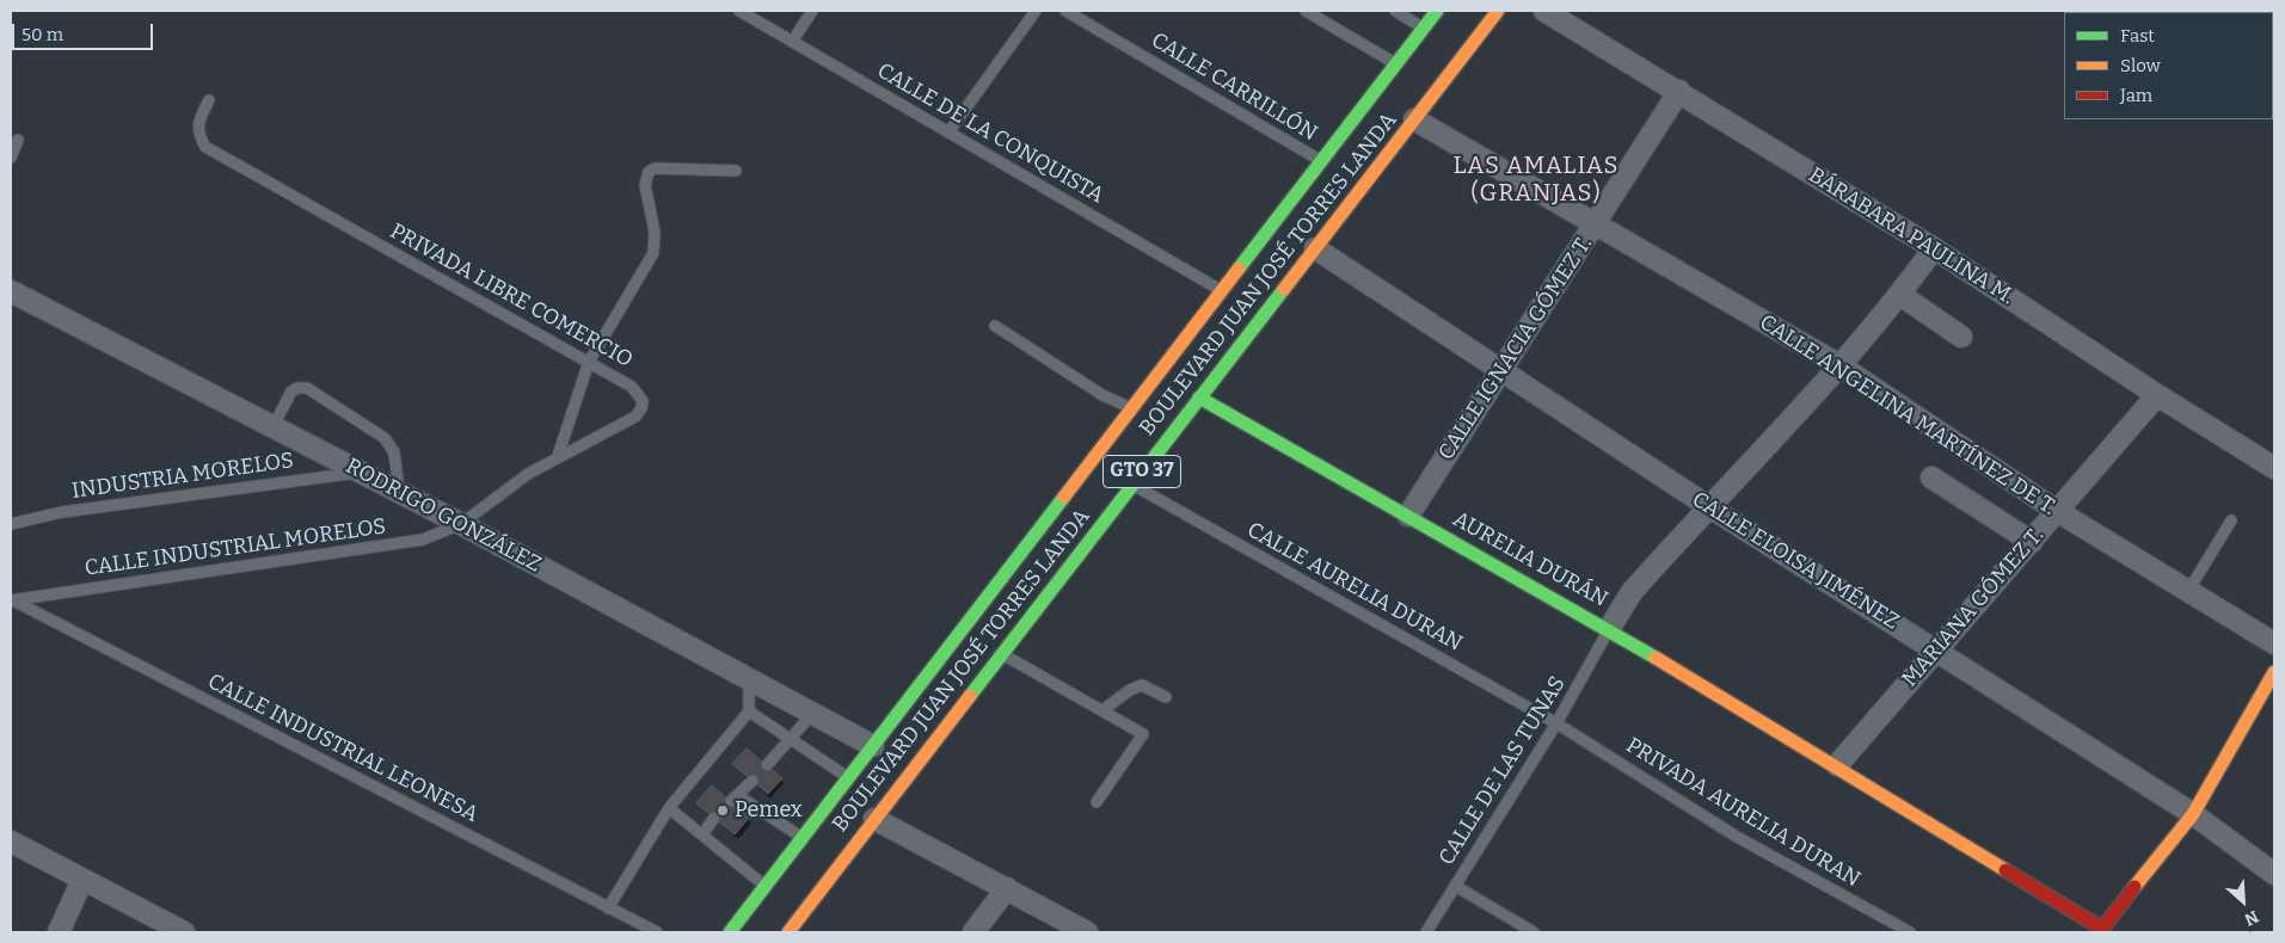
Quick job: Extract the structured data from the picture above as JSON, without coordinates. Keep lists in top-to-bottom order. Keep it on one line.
{"streets":{"main road":["BOULEVARD JUAN JOSÉ TORRES LANDA","GTO 37","AURELIA DURÁN"],"street":["BÁRABARA PAULINA M.","CALLE IGNACIA GÓMEZ T.","CALLE ANGELINA MARTÍNEZ DE T.","RODRIGO GONZÁLEZ","CALLE ELOISA JIMÉNEZ","MARIANA GÓMEZ T."],"lane":["CALLE CARRILLÓN","CALLE DE LA CONQUISTA","PRIVADA LIBRE COMERCIO","INDUSTRIA MORELOS","CALLE INDUSTRIAL MORELOS","CALLE AURELIA DURAN","CALLE INDUSTRIAL LEONESA","CALLE DE LAS TUNAS","PRIVADA AURELIA DURAN"]},"crossings":[["CALLE CARRILLÓN","BOULEVARD JUAN JOSÉ TORRES LANDA"],["CALLE DE LA CONQUISTA","BOULEVARD JUAN JOSÉ TORRES LANDA"],["BÁRABARA PAULINA M.","CALLE IGNACIA GÓMEZ T."],["BÁRABARA PAULINA M.","MARIANA GÓMEZ T."],["BOULEVARD JUAN JOSÉ TORRES LANDA","CALLE ANGELINA MARTÍNEZ DE T."],["BOULEVARD JUAN JOSÉ TORRES LANDA","RODRIGO GONZÁLEZ"],["BOULEVARD JUAN JOSÉ TORRES LANDA","AURELIA DURÁN"],["BOULEVARD JUAN JOSÉ TORRES LANDA","CALLE ELOISA JIMÉNEZ"],["BOULEVARD JUAN JOSÉ TORRES LANDA","CALLE AURELIA DURAN"],["PRIVADA LIBRE COMERCIO","RODRIGO GONZÁLEZ"],["PRIVADA LIBRE COMERCIO","CALLE INDUSTRIAL MORELOS"],["CALLE IGNACIA GÓMEZ T.","CALLE ANGELINA MARTÍNEZ DE T."],["CALLE IGNACIA GÓMEZ T.","AURELIA DURÁN"],["CALLE IGNACIA GÓMEZ T.","CALLE ELOISA JIMÉNEZ"],["CALLE ANGELINA MARTÍNEZ DE T.","MARIANA GÓMEZ T."],["INDUSTRIA MORELOS","RODRIGO GONZÁLEZ"],["RODRIGO GONZÁLEZ","CALLE INDUSTRIAL MORELOS"],["CALLE INDUSTRIAL MORELOS","CALLE INDUSTRIAL LEONESA"],["AURELIA DURÁN","MARIANA GÓMEZ T."],["AURELIA DURÁN","CALLE DE LAS TUNAS"],["CALLE ELOISA JIMÉNEZ","MARIANA GÓMEZ T."],["CALLE AURELIA DURAN","CALLE DE LAS TUNAS"],["CALLE AURELIA DURAN","PRIVADA AURELIA DURAN"],["CALLE DE LAS TUNAS","PRIVADA AURELIA DURAN"]],"districts":["LAS AMALIAS (GRANJAS)"],"places":["Pemex"],"legend":["Fast","Slow","Jam"],"scale_bar":"50 m","north":"bottom right"}
